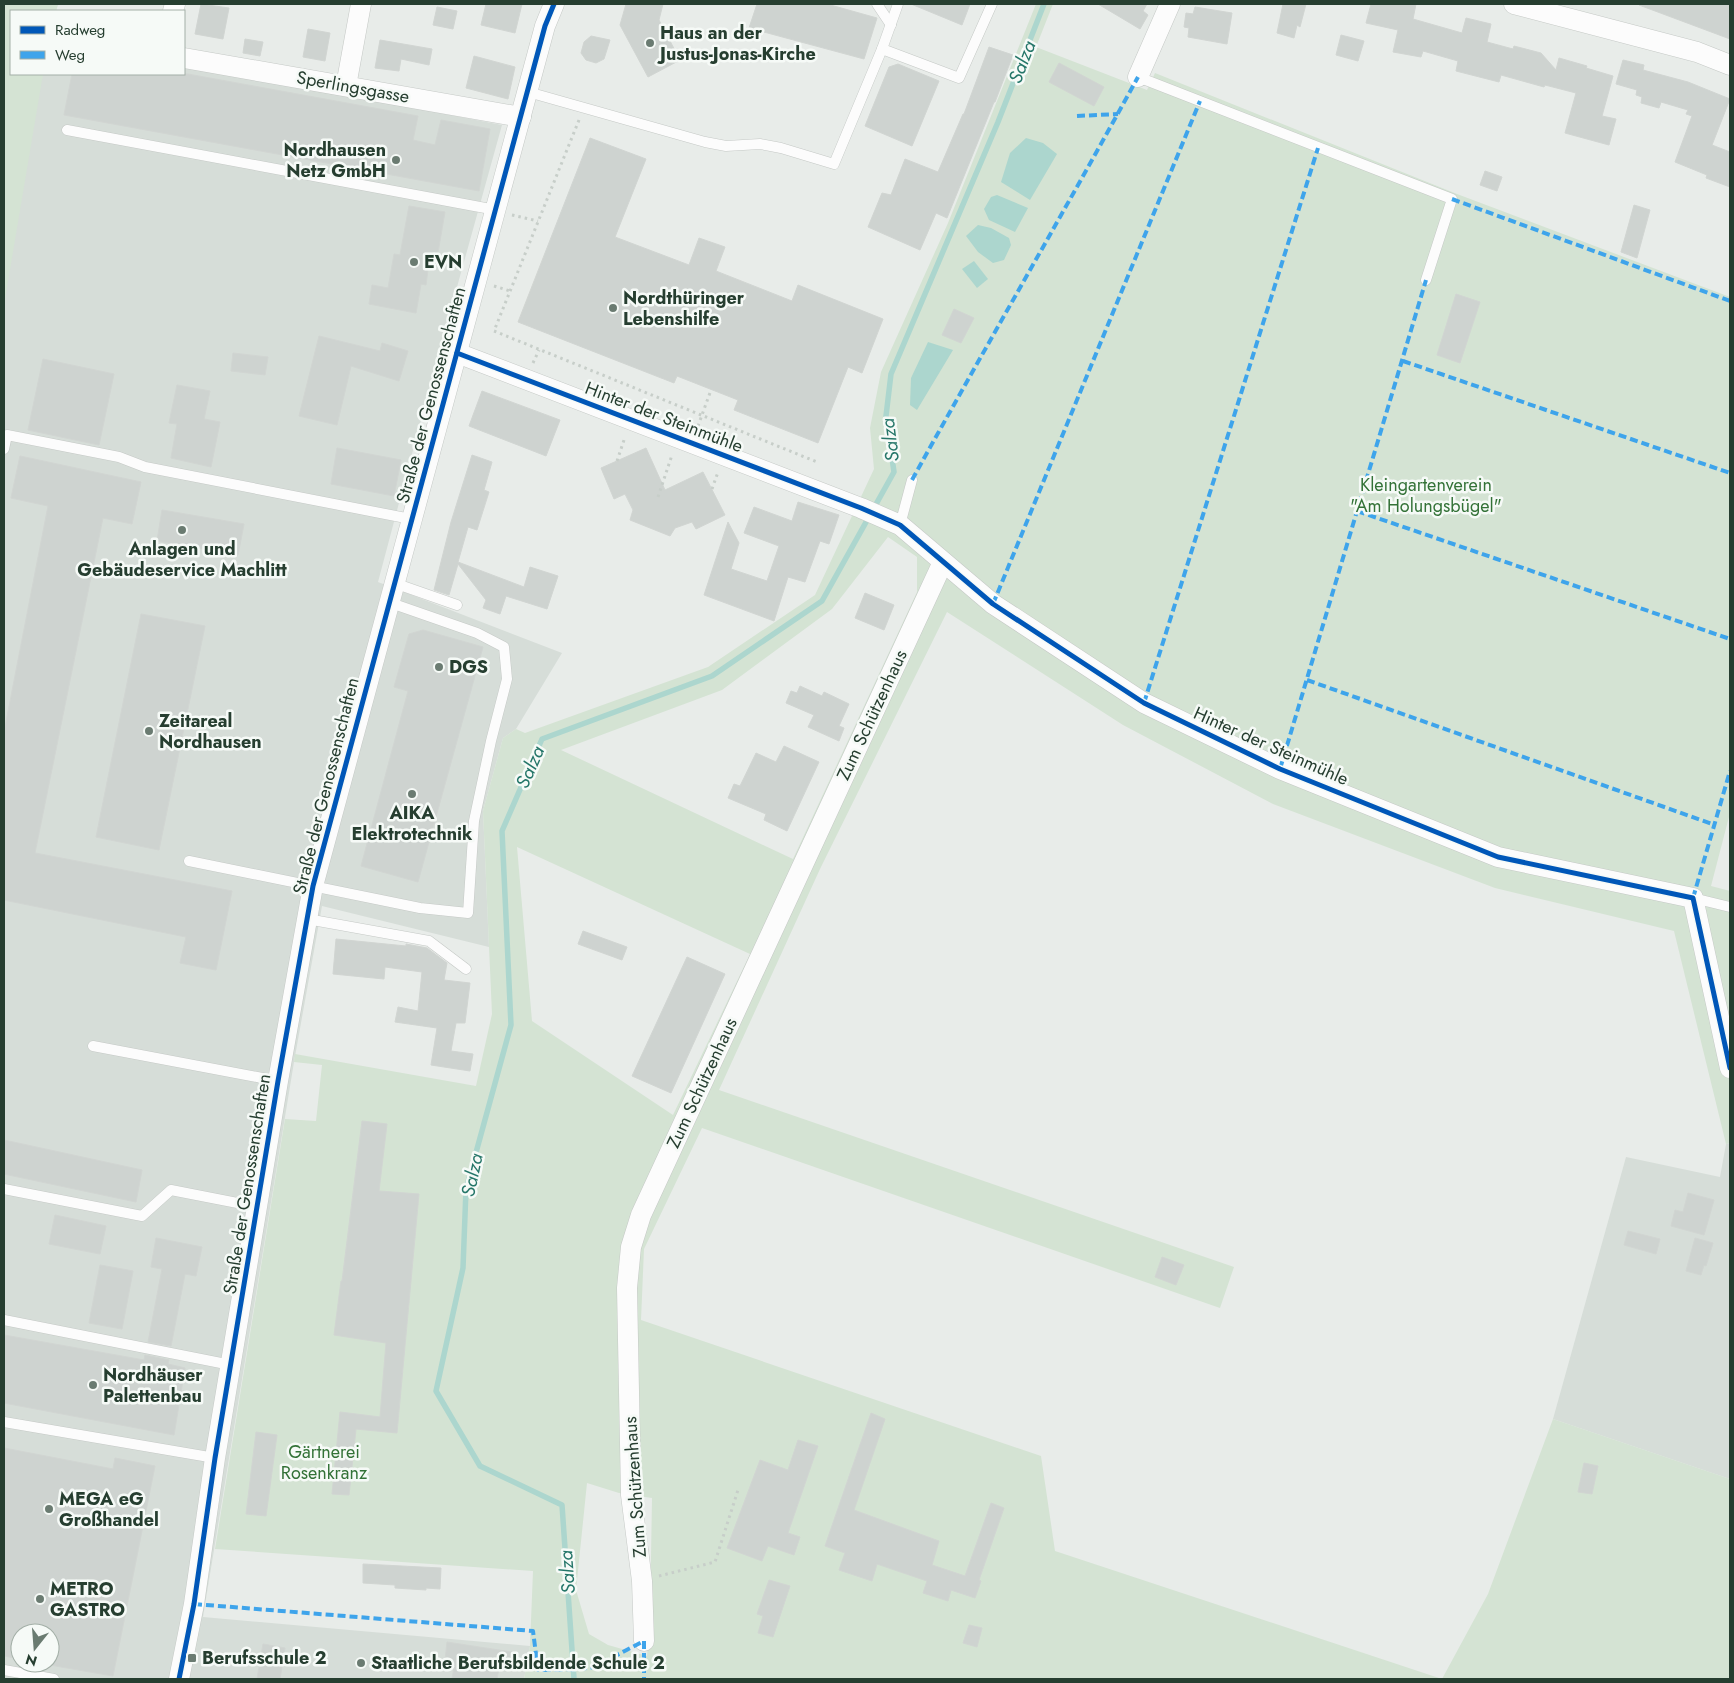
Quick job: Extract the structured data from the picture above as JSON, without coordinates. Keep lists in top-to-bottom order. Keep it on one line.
{"streets":{"street":["Sperlingsgasse","Straße der Genossenschaften","Hinter der Steinmühle","Zum Schützenhaus"]},"crossings":[["Sperlingsgasse","Straße der Genossenschaften"],["Straße der Genossenschaften","Hinter der Steinmühle"],["Hinter der Steinmühle","Zum Schützenhaus"]],"water":["Salza"],"parks":["Kleingartenverein \"Am Holungsbügel\"","Gärtnerei Rosenkranz"],"places":{"other":["Haus an der Justus-Jonas-Kirche","Nordhausen Netz GmbH","EVN","Nordthüringer Lebenshilfe","Anlagen und Gebäudeservice Machlitt","DGS","Zeitareal Nordhausen","AIKA Elektrotechnik","Nordhäuser Palettenbau","MEGA eG Großhandel","METRO GASTRO","Staatliche Berufsbildende Schule 2"],"transit":["Berufsschule 2"]},"legend":["Radweg","Weg"],"north":"bottom"}
